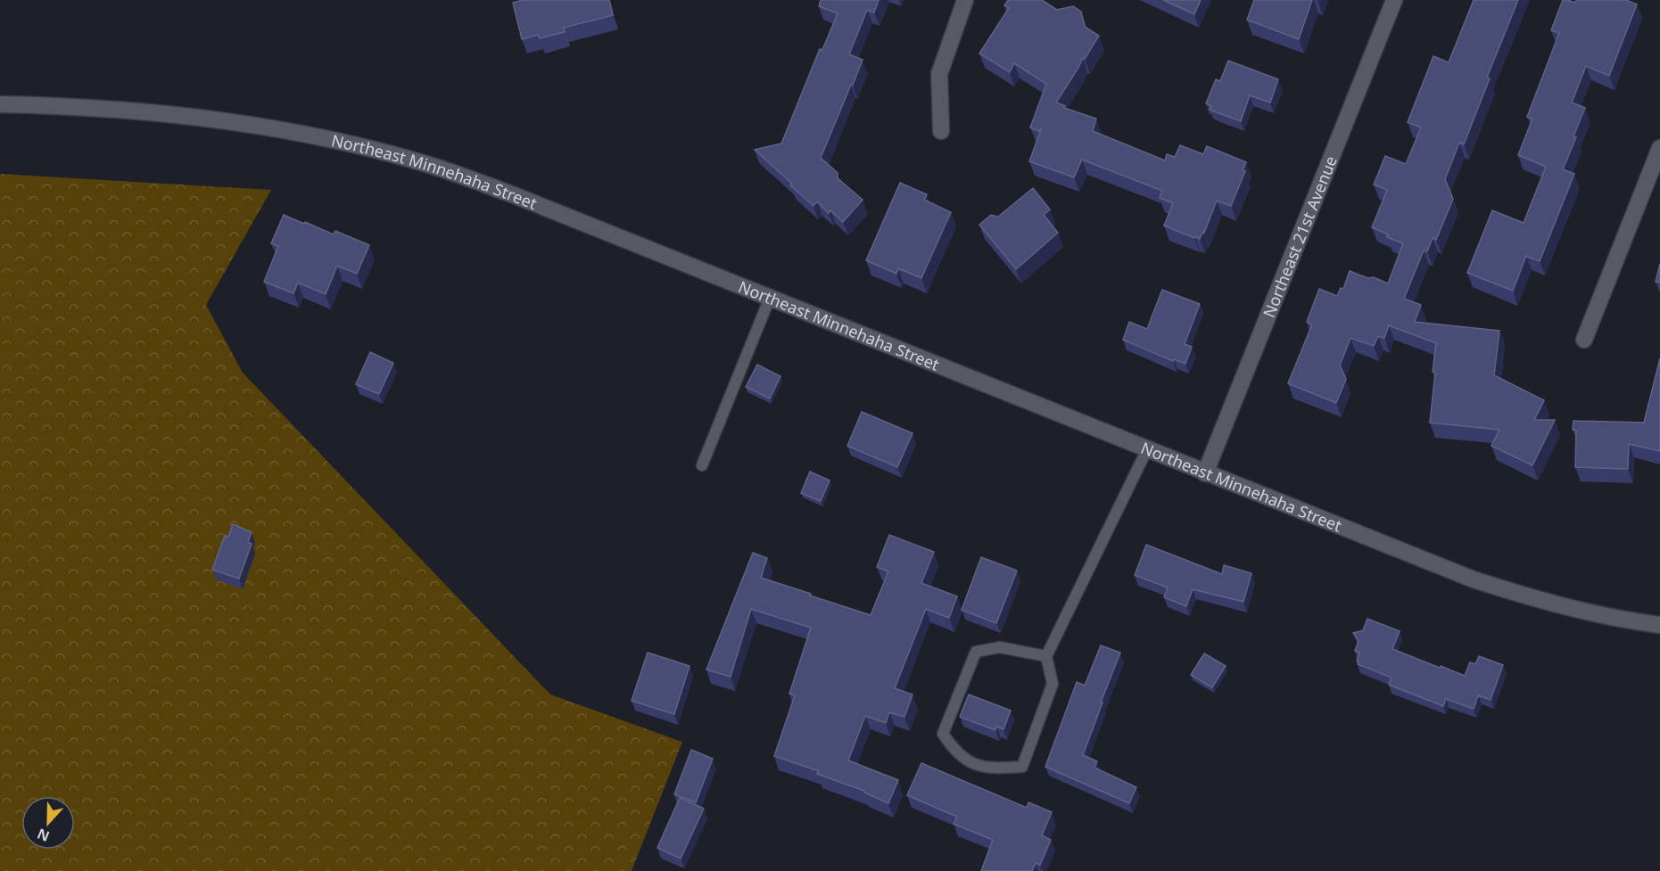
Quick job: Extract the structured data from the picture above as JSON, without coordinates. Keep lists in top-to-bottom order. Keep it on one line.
{"streets":{"main road":["Northeast Minnehaha Street","Northeast 21st Avenue"]},"crossings":[["Northeast Minnehaha Street","Northeast 21st Avenue"]],"north":"bottom"}
